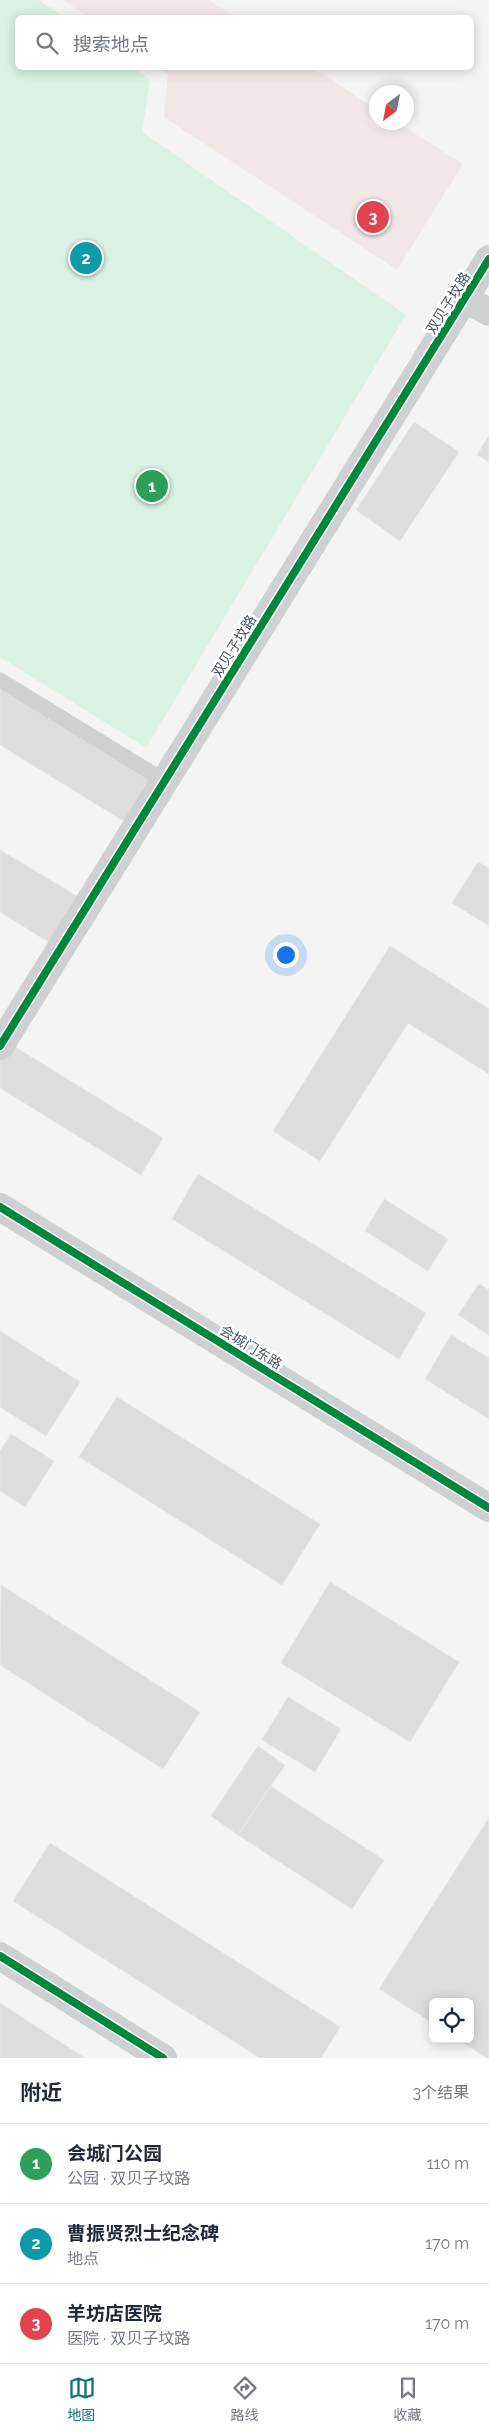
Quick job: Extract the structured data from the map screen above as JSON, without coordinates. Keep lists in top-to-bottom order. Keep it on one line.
{"streets":{"street":["双贝子坟路","会城门东路"]},"north":"bottom left","page":{"search":"搜索地点","pins":["3","2","1"],"heading":["附近","3个结果"],"list":[{"mark":"1","name":"会城门公园","note":"公园 · 双贝子坟路","value":"110 m"},{"mark":"2","name":"曹振贤烈士纪念碑","note":"地点","value":"170 m"},{"mark":"3","name":"羊坊店医院","note":"医院 · 双贝子坟路","value":"170 m"}],"nav":["地图","路线","收藏"]}}
